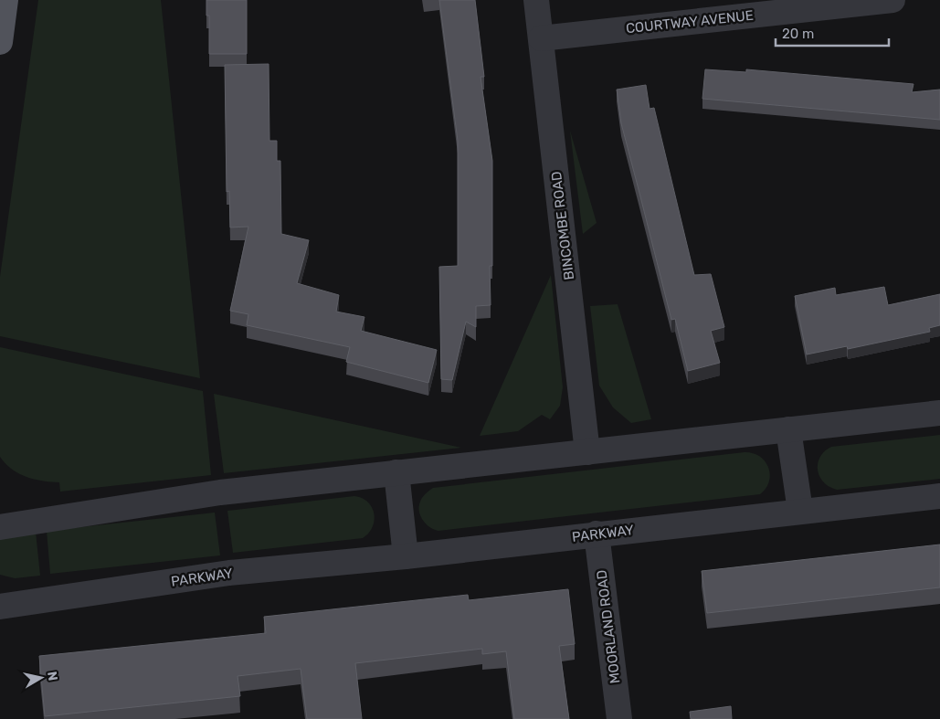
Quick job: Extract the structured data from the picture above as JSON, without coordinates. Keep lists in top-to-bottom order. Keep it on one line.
{"streets":{"street":["COURTWAY AVENUE","BINCOMBE ROAD","PARKWAY","MOORLAND ROAD"]},"crossings":[["COURTWAY AVENUE","BINCOMBE ROAD"],["PARKWAY","MOORLAND ROAD"]],"scale_bar":"20 m","north":"right"}
